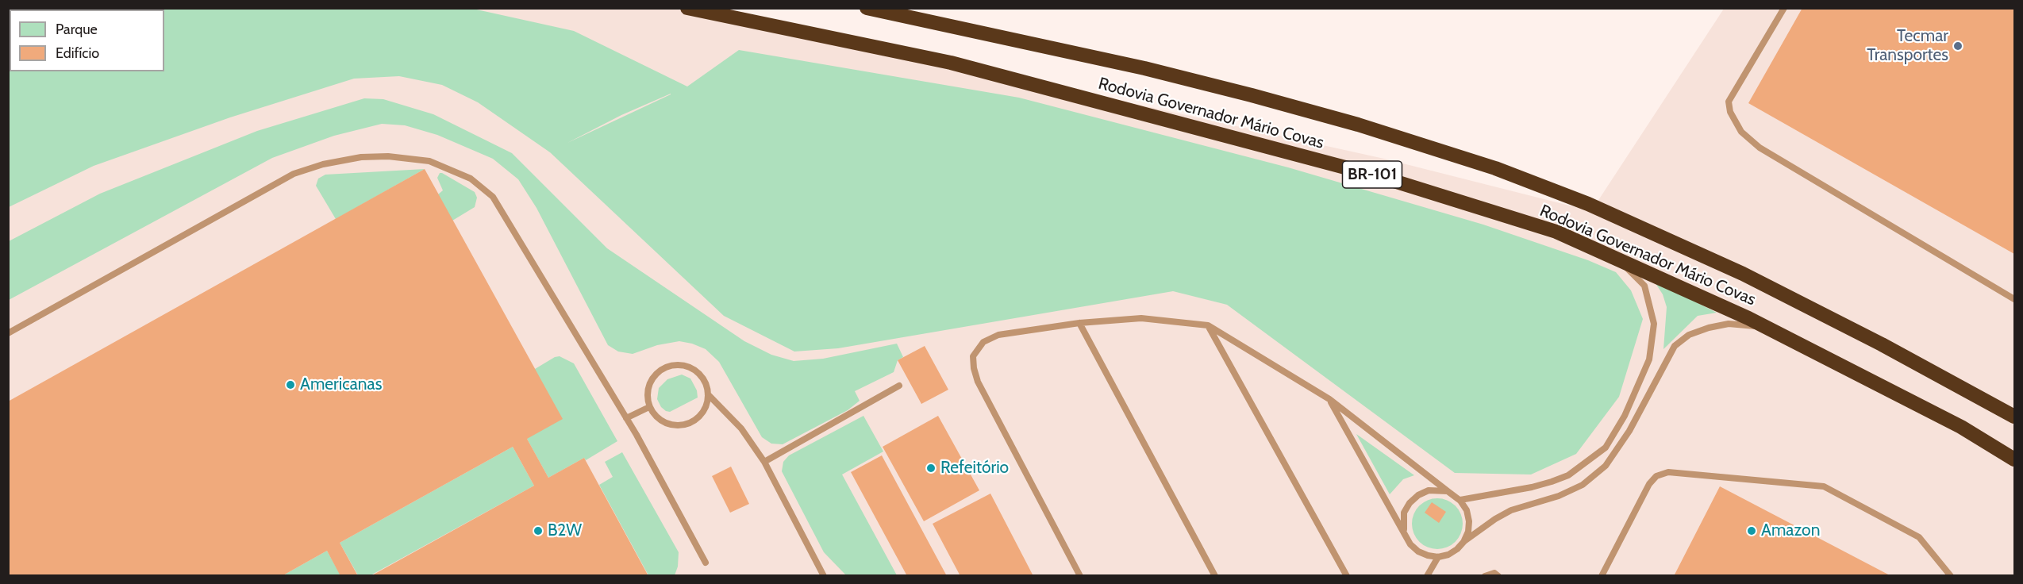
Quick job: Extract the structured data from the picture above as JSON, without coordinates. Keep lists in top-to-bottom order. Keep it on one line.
{"streets":{"highway":["Rodovia Governador Mário Covas","BR-101"]},"places":["Tecmar Transportes","Americanas","Refeitório","B2W","Amazon"],"legend":["Parque","Edifício"]}
